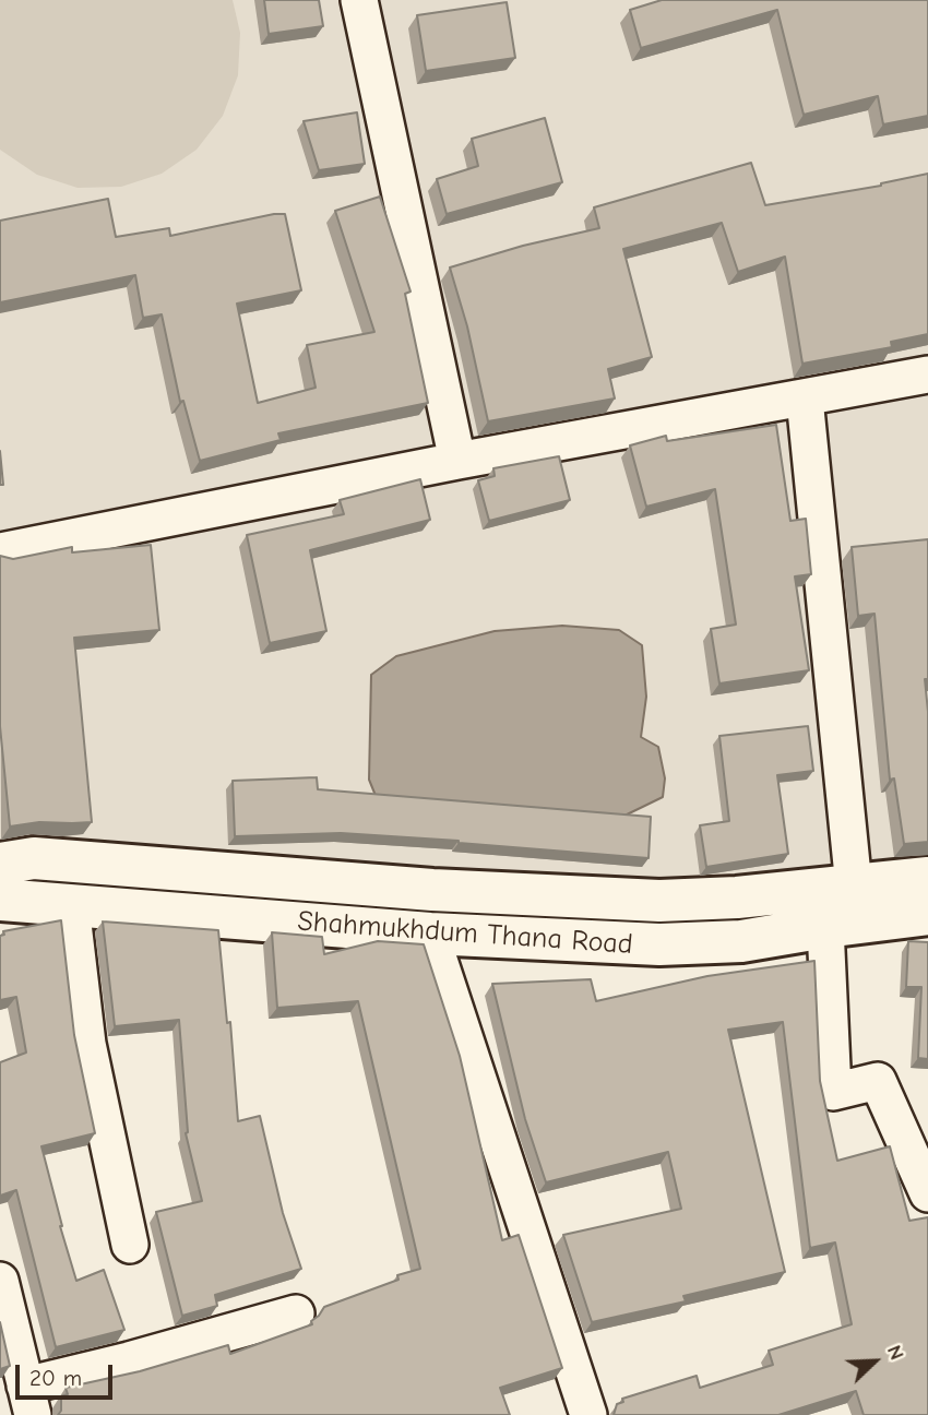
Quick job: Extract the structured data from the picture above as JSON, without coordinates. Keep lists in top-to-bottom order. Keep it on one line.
{"streets":{"main road":["Shahmukhdum Thana Road"]},"scale_bar":"20 m","north":"top right"}
